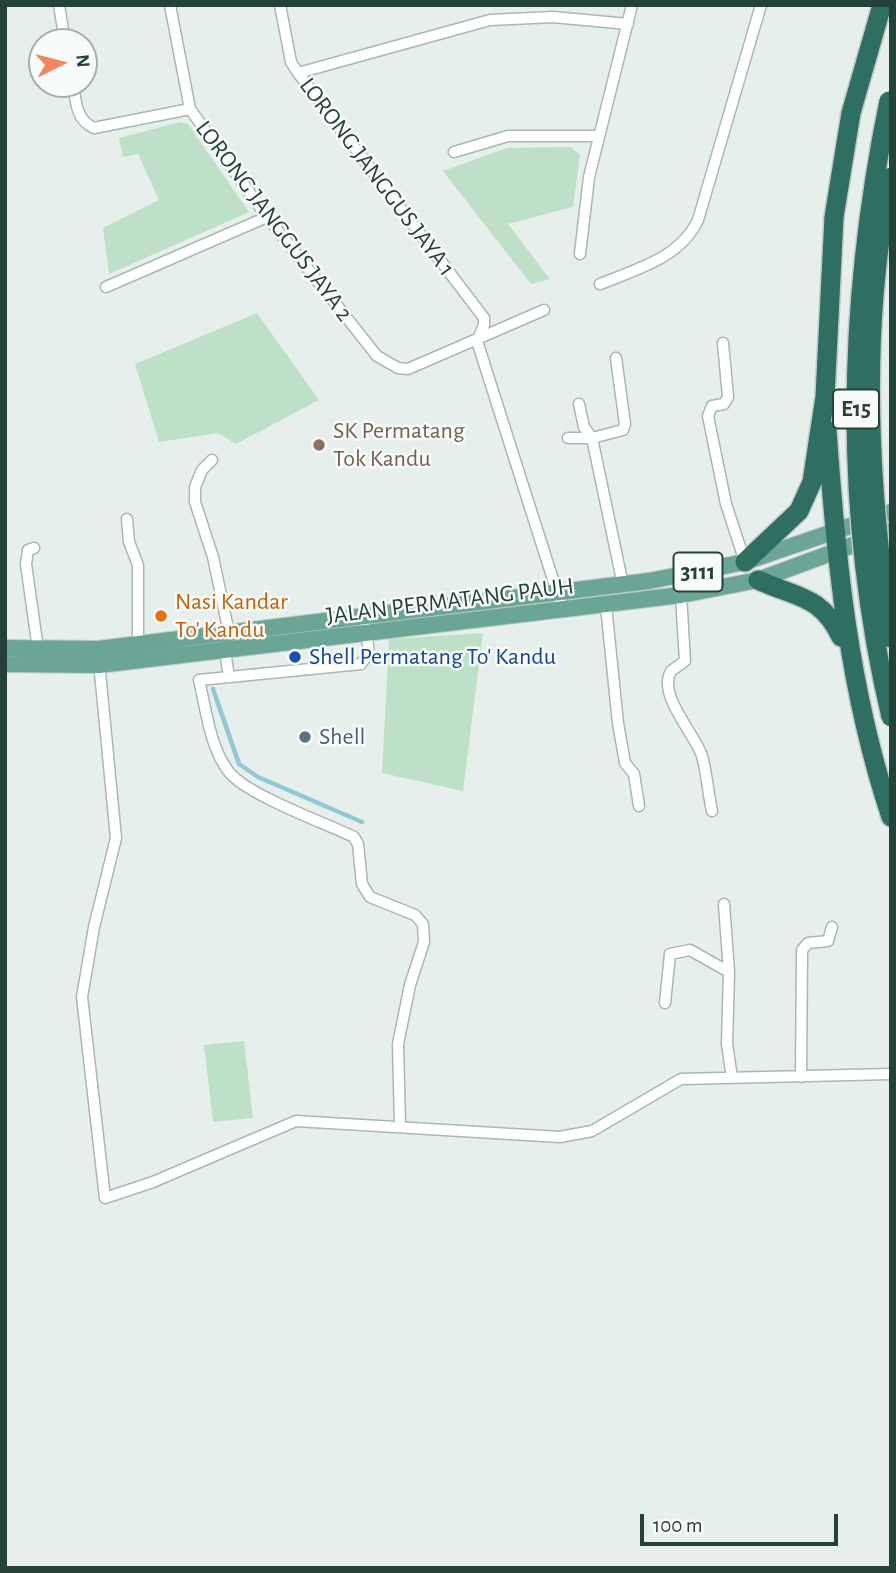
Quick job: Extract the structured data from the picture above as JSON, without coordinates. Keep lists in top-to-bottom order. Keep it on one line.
{"streets":{"highway":["E15"],"main road":["3111","JALAN PERMATANG PAUH"],"street":["LORONG JANGGUS JAYA 1","LORONG JANGGUS JAYA 2"]},"crossings":[["LORONG JANGGUS JAYA 1","LORONG JANGGUS JAYA 2"]],"places":["SK Permatang Tok Kandu","Nasi Kandar To' Kandu","Shell Permatang To' Kandu","Shell"],"scale_bar":"100 m","north":"right"}
